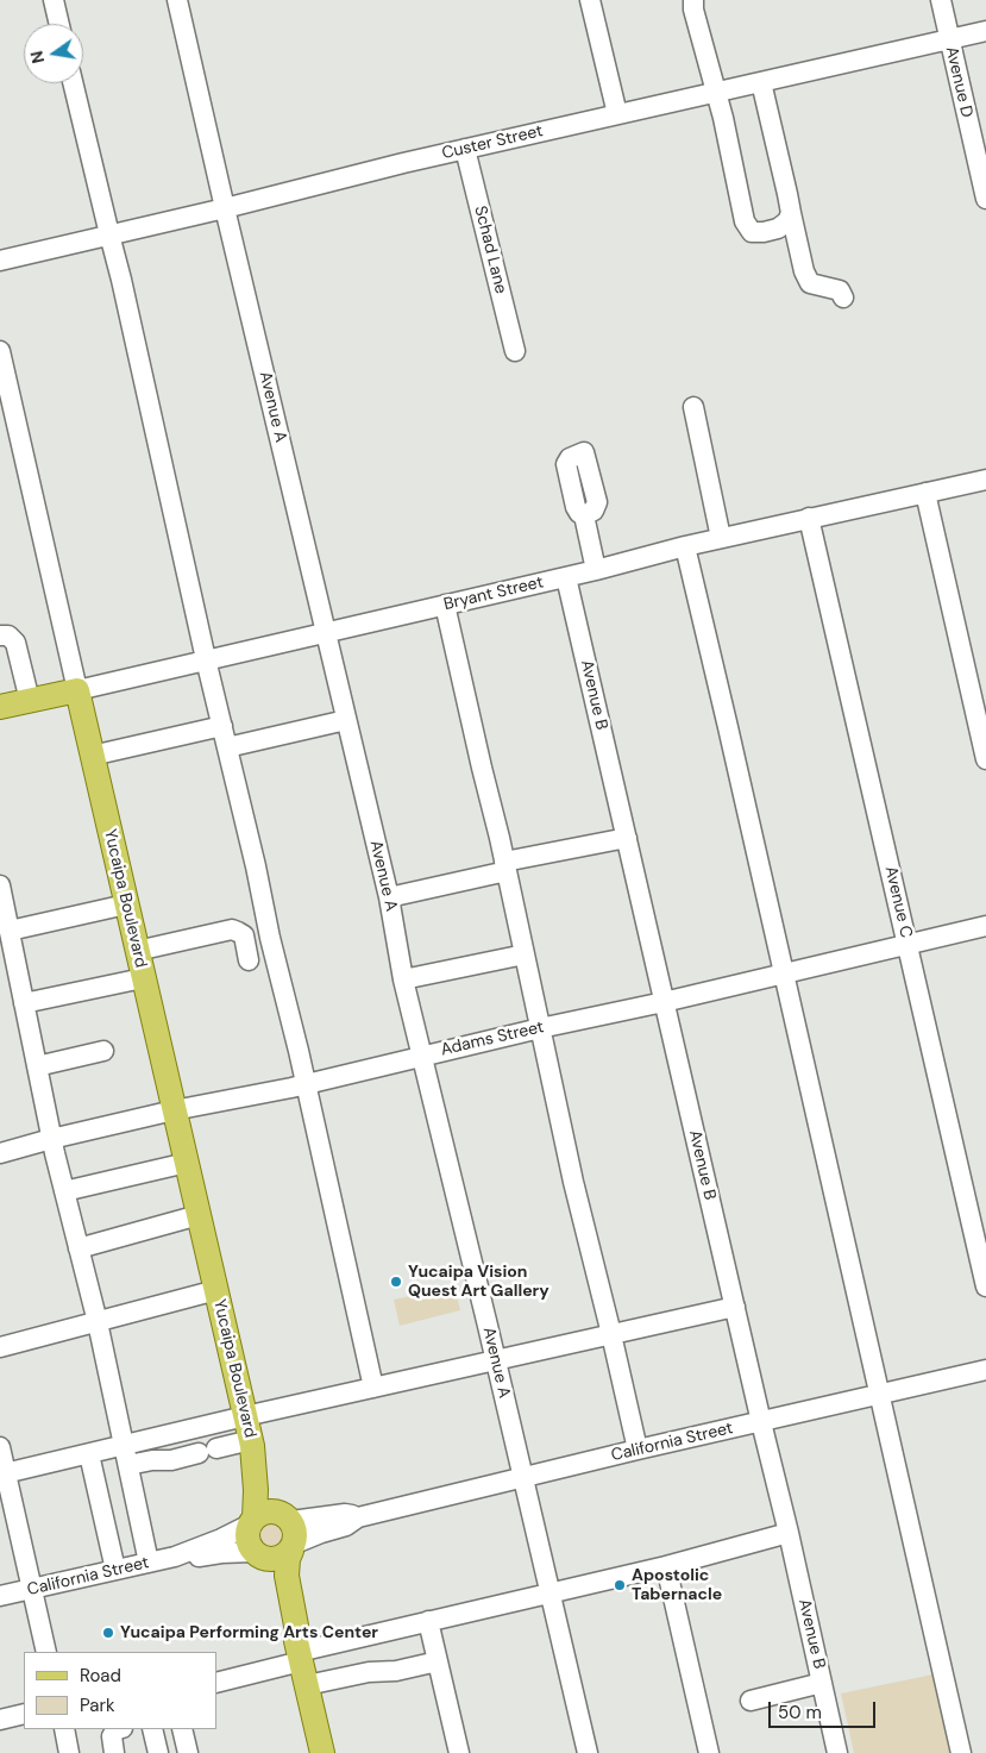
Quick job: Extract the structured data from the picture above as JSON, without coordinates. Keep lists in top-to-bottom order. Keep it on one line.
{"streets":{"main road":["Bryant Street","Yucaipa Boulevard"],"street":["Avenue D","Custer Street","Schad Lane","Avenue A","Avenue B","Avenue C","Adams Street","California Street"]},"crossings":[["Avenue D","Custer Street"],["Custer Street","Schad Lane"],["Custer Street","Avenue A"],["Avenue A","Bryant Street"],["Avenue A","Adams Street"],["Avenue A","California Street"],["Bryant Street","Avenue B"],["Bryant Street","Yucaipa Boulevard"],["Bryant Street","Avenue C"],["Avenue B","Adams Street"],["Avenue B","California Street"],["Yucaipa Boulevard","Adams Street"],["Yucaipa Boulevard","California Street"],["Avenue C","Adams Street"]],"places":["Yucaipa Vision Quest Art Gallery","Apostolic Tabernacle","Yucaipa Performing Arts Center"],"legend":["Road","Park"],"scale_bar":"50 m","north":"left"}
